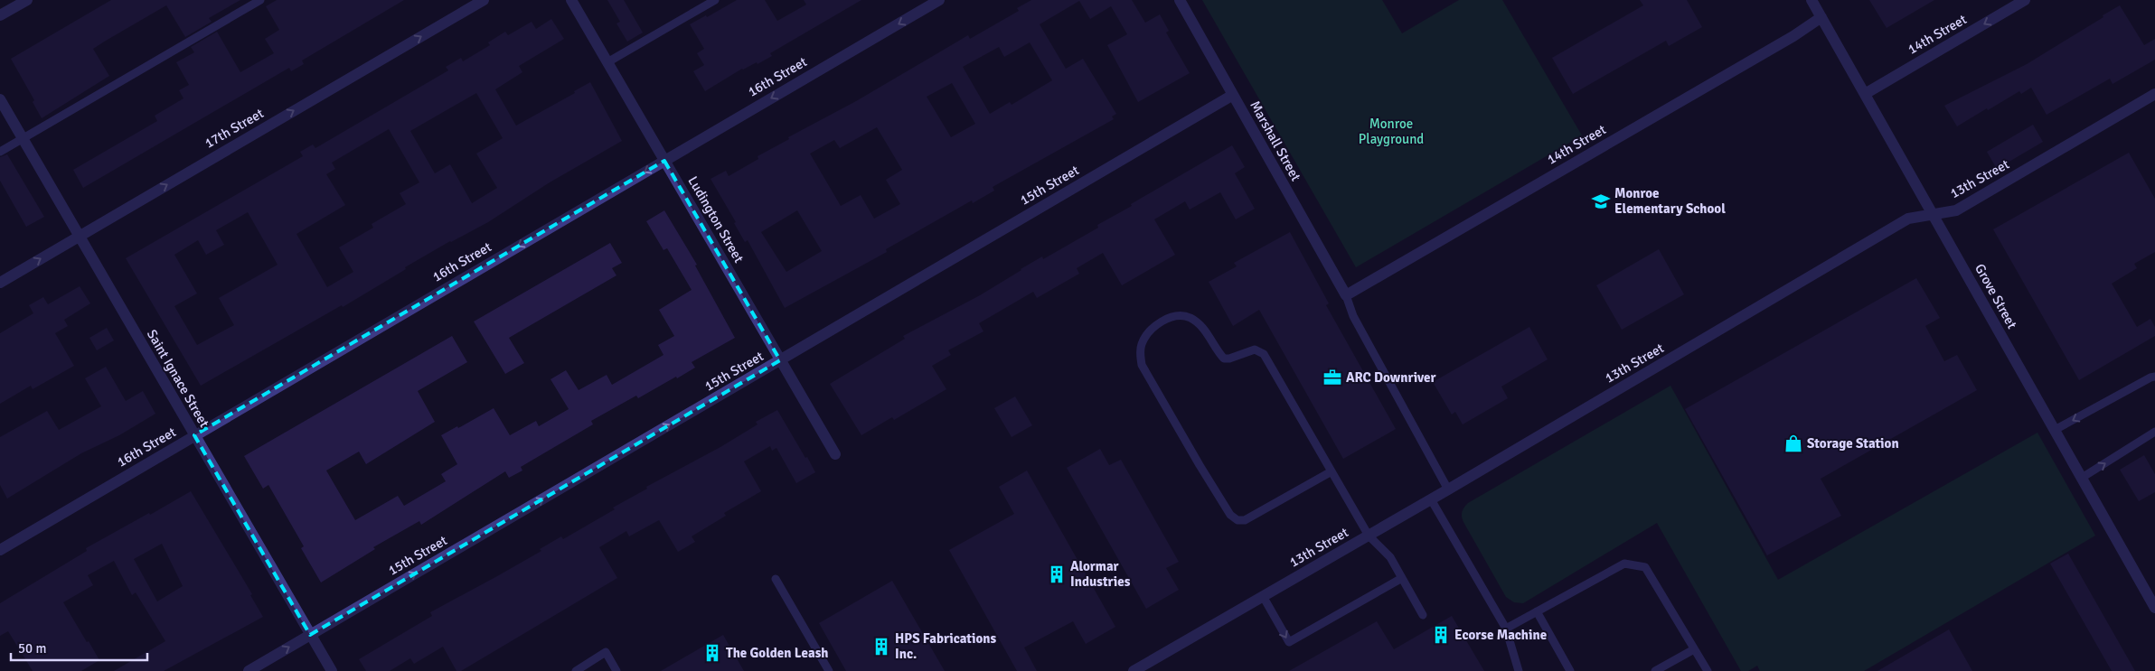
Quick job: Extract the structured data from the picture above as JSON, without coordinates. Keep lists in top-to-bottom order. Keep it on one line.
{"streets":{"street":["14th Street","16th Street","17th Street","Marshall Street","13th Street","15th Street","Ludington Street","Grove Street","Saint Ignace Street"]},"crossings":[["14th Street","Marshall Street"],["14th Street","Grove Street"],["16th Street","Ludington Street"],["16th Street","Saint Ignace Street"],["17th Street","Saint Ignace Street"],["Marshall Street","15th Street"],["13th Street","Grove Street"],["15th Street","Ludington Street"],["15th Street","Saint Ignace Street"]],"one_way":["16th Street","17th Street","15th Street"],"parks":["Monroe Playground"],"places":{"school or university":["Monroe Elementary School"],"office":["ARC Downriver"],"shop":["Storage Station"],"building":["Alormar Industries","Ecorse Machine","HPS Fabrications Inc.","The Golden Leash"]},"scale_bar":"50 m"}
